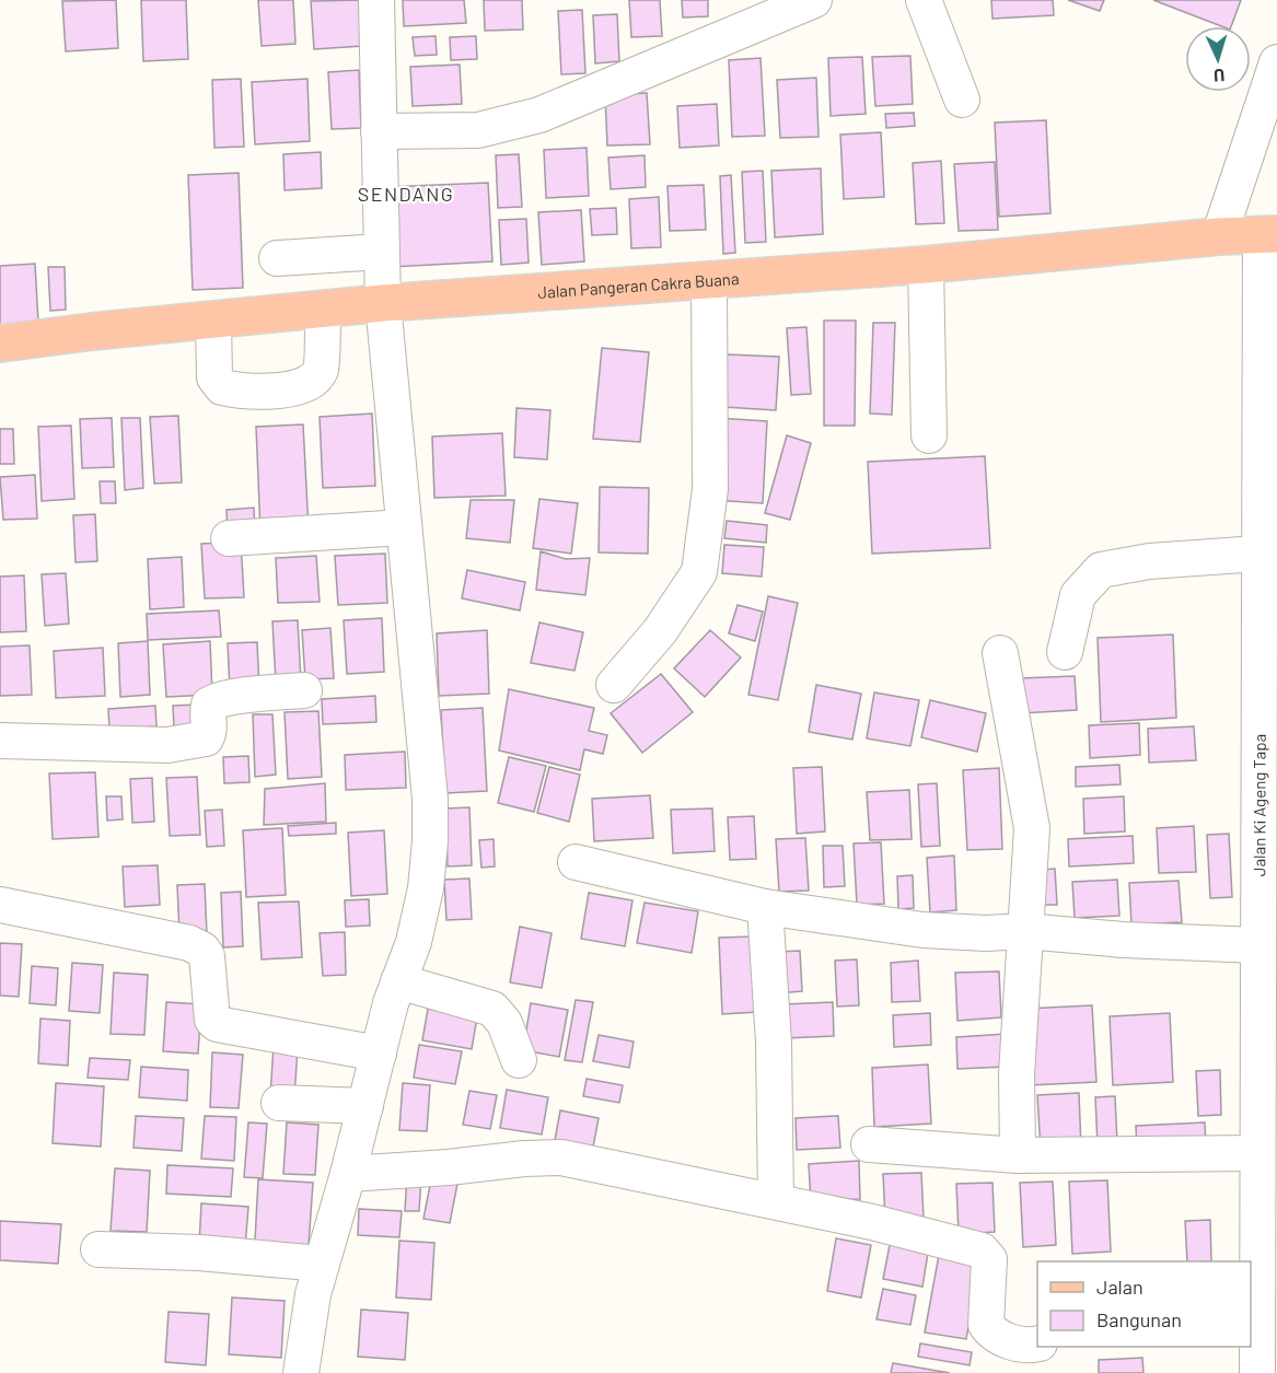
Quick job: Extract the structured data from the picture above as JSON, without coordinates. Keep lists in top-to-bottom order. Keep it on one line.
{"streets":{"main road":["Jalan Pangeran Cakra Buana"],"street":["Jalan Ki Ageng Tapa"]},"crossings":[["Jalan Pangeran Cakra Buana","Jalan Ki Ageng Tapa"]],"districts":["SENDANG"],"legend":["Jalan","Bangunan"],"north":"bottom"}
